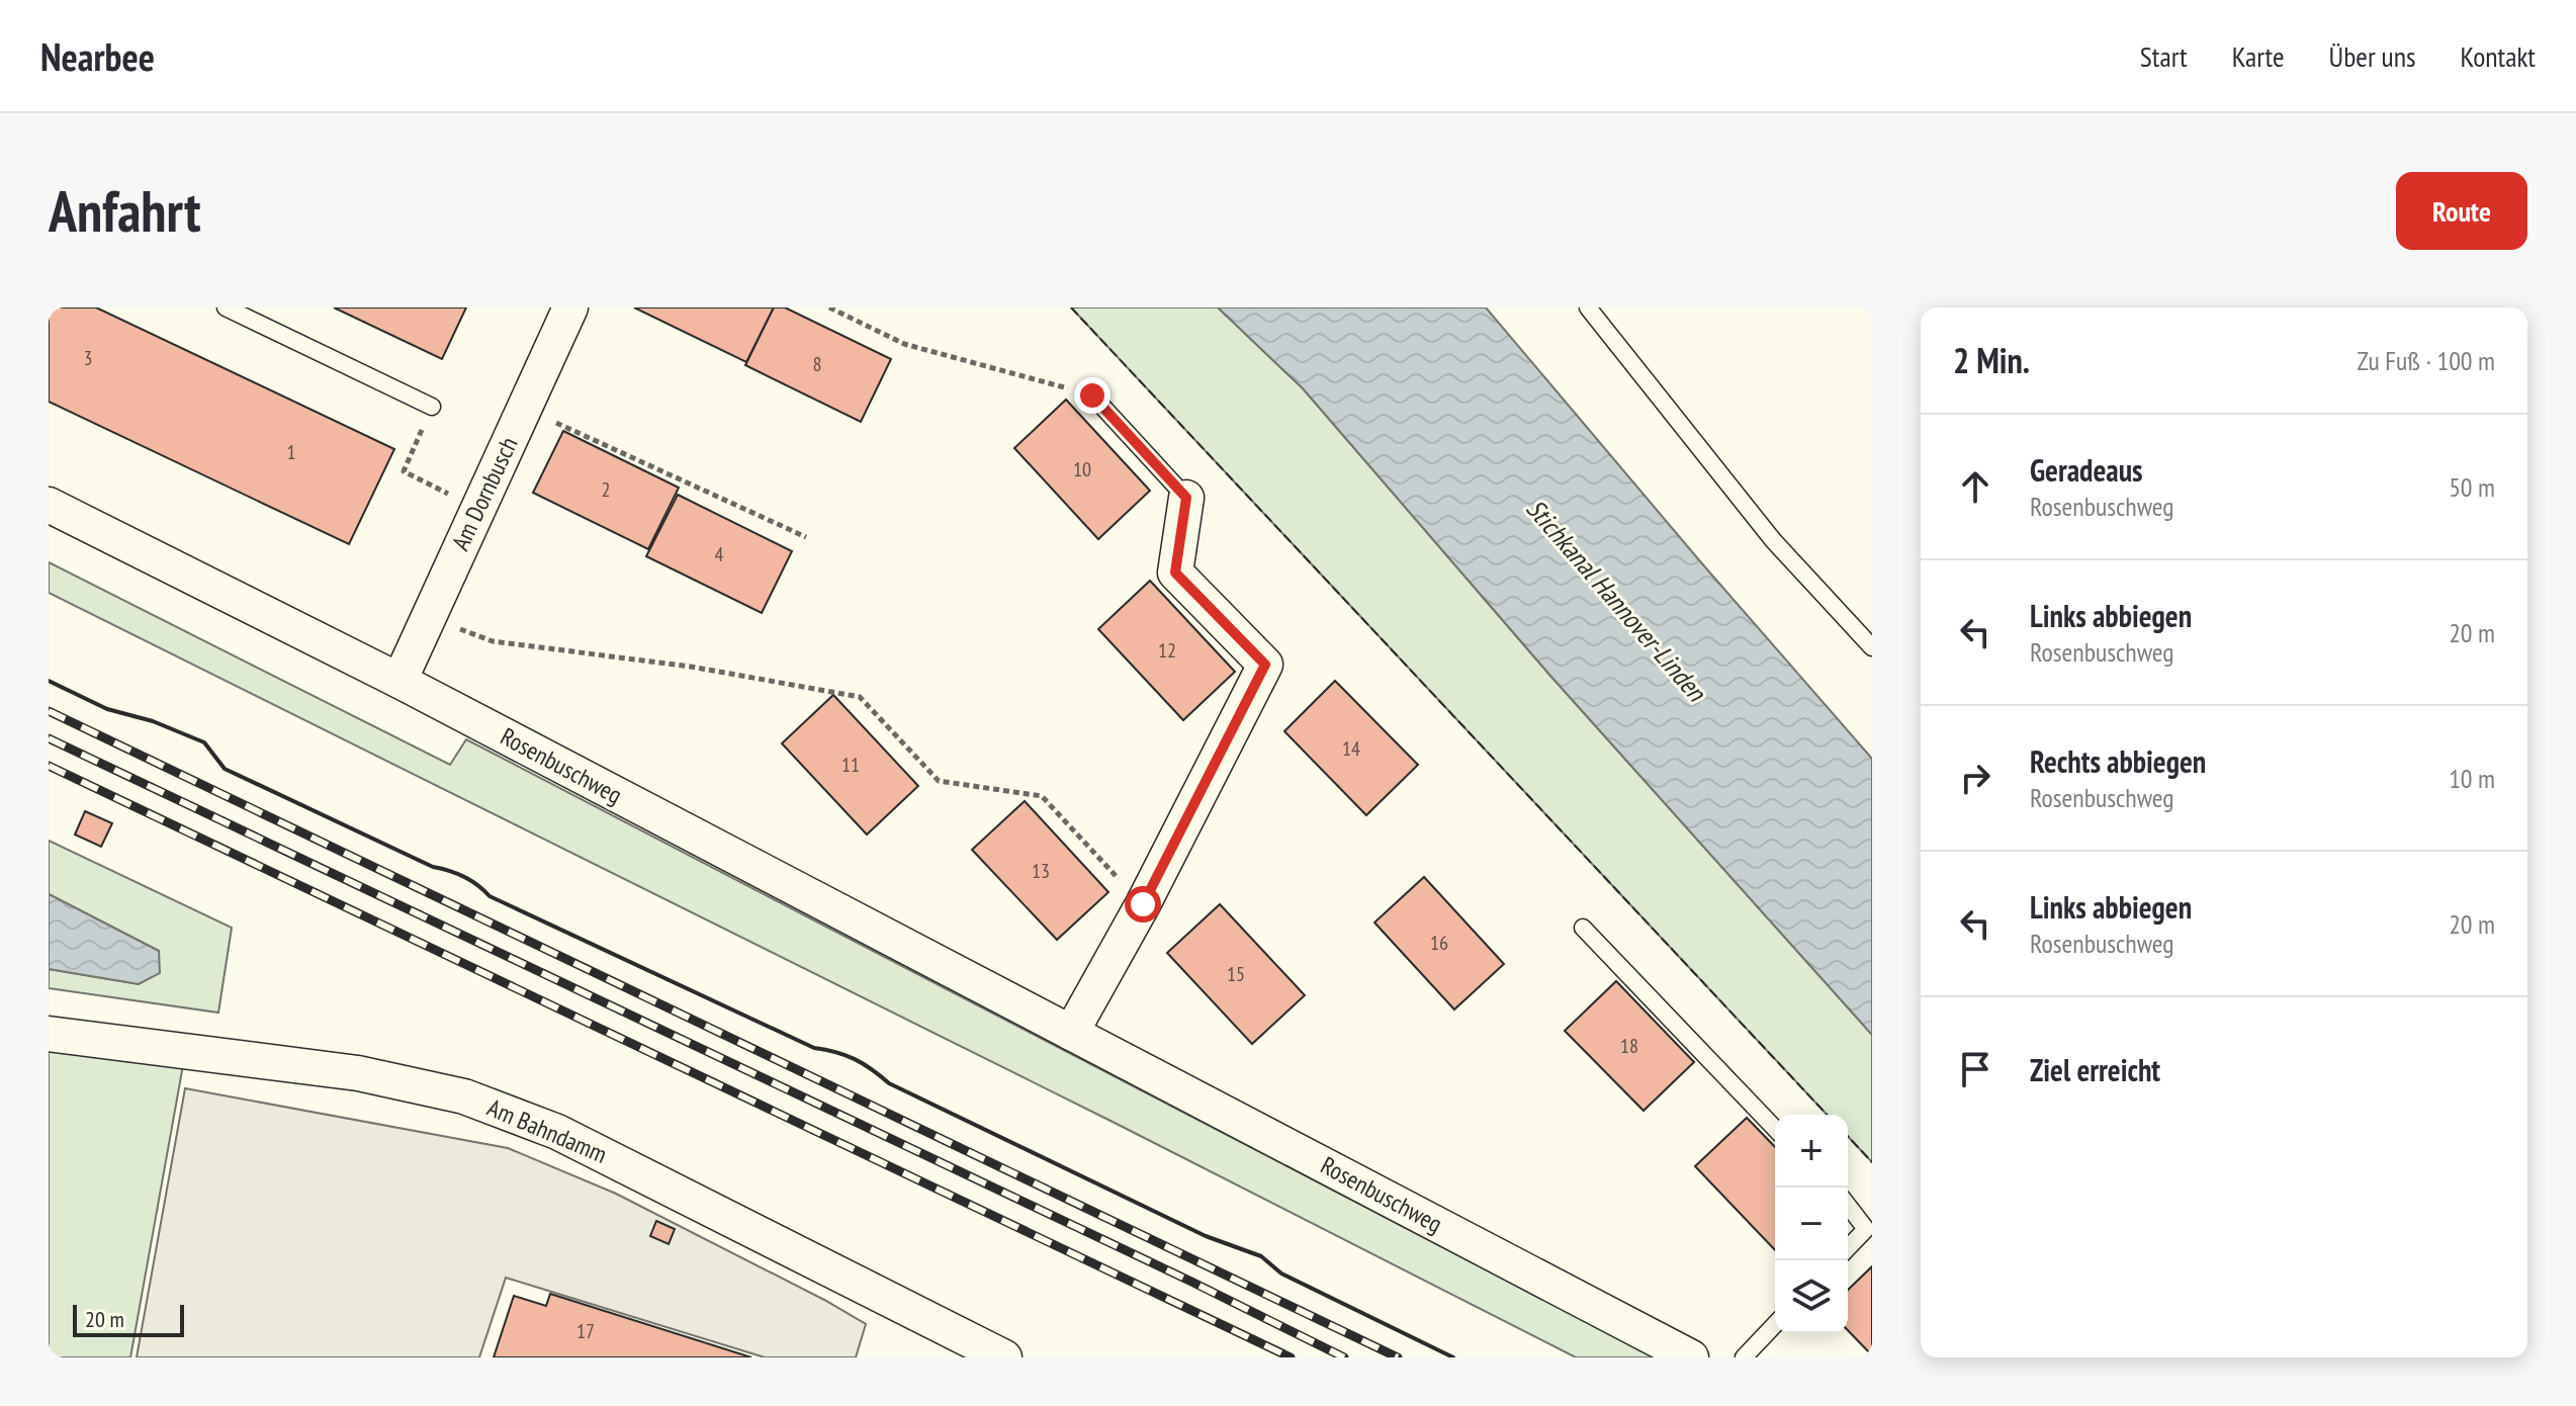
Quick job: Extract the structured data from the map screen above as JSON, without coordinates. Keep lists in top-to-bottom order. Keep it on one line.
{"streets":{"street":["Am Dornbusch","Rosenbuschweg","Am Bahndamm"]},"crossings":[["Am Dornbusch","Rosenbuschweg"]],"water":["Stichkanal Hannover-Linden"],"house_numbers":["3","8","1","10","2","4","12","14","11","13","16","15","18","17"],"scale_bar":"20 m","page":{"header":"Nearbee","nav":["Start","Karte","Über uns","Kontakt"],"buttons":"Route","title":"Anfahrt","heading":["2 Min.","Zu Fuß · 100 m"],"list":[["Geradeaus","Rosenbuschweg","50 m"],["Links abbiegen","Rosenbuschweg","20 m"],["Rechts abbiegen","Rosenbuschweg","10 m"],["Links abbiegen","Rosenbuschweg","20 m"],"Ziel erreicht"],"map_buttons":["+","−"],"scale":"20 m"}}
